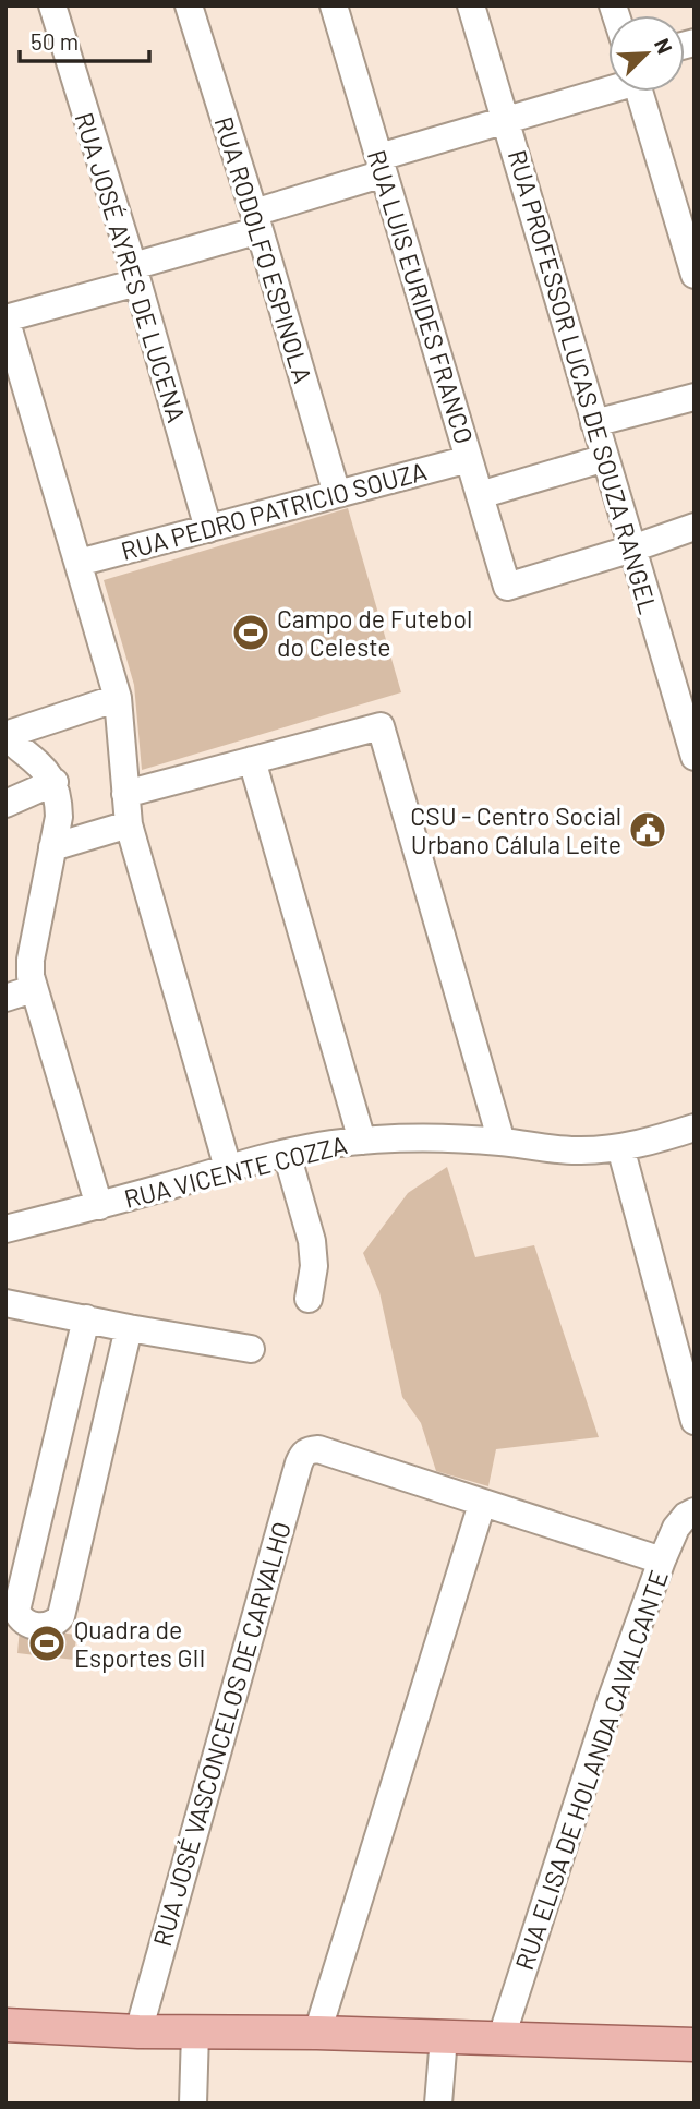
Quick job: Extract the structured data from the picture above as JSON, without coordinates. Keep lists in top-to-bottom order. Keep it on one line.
{"streets":{"street":["RUA RODOLFO ESPINOLA","RUA JOSÉ AYRES DE LUCENA","RUA LUIS EURIDES FRANCO","RUA PROFESSOR LUCAS DE SOUZA RANGEL","RUA PEDRO PATRICIO SOUZA","RUA VICENTE COZZA","RUA JOSÉ VASCONCELOS DE CARVALHO","RUA ELISA DE HOLANDA CAVALCANTE"]},"crossings":[["RUA RODOLFO ESPINOLA","RUA PEDRO PATRICIO SOUZA"],["RUA JOSÉ AYRES DE LUCENA","RUA PEDRO PATRICIO SOUZA"],["RUA LUIS EURIDES FRANCO","RUA PROFESSOR LUCAS DE SOUZA RANGEL"],["RUA LUIS EURIDES FRANCO","RUA PEDRO PATRICIO SOUZA"]],"places":{"sports":["Campo de Futebol do Celeste","Quadra de Esportes GII"],"public building":["CSU - Centro Social Urbano Cálula Leite"]},"scale_bar":"50 m","north":"top right"}
